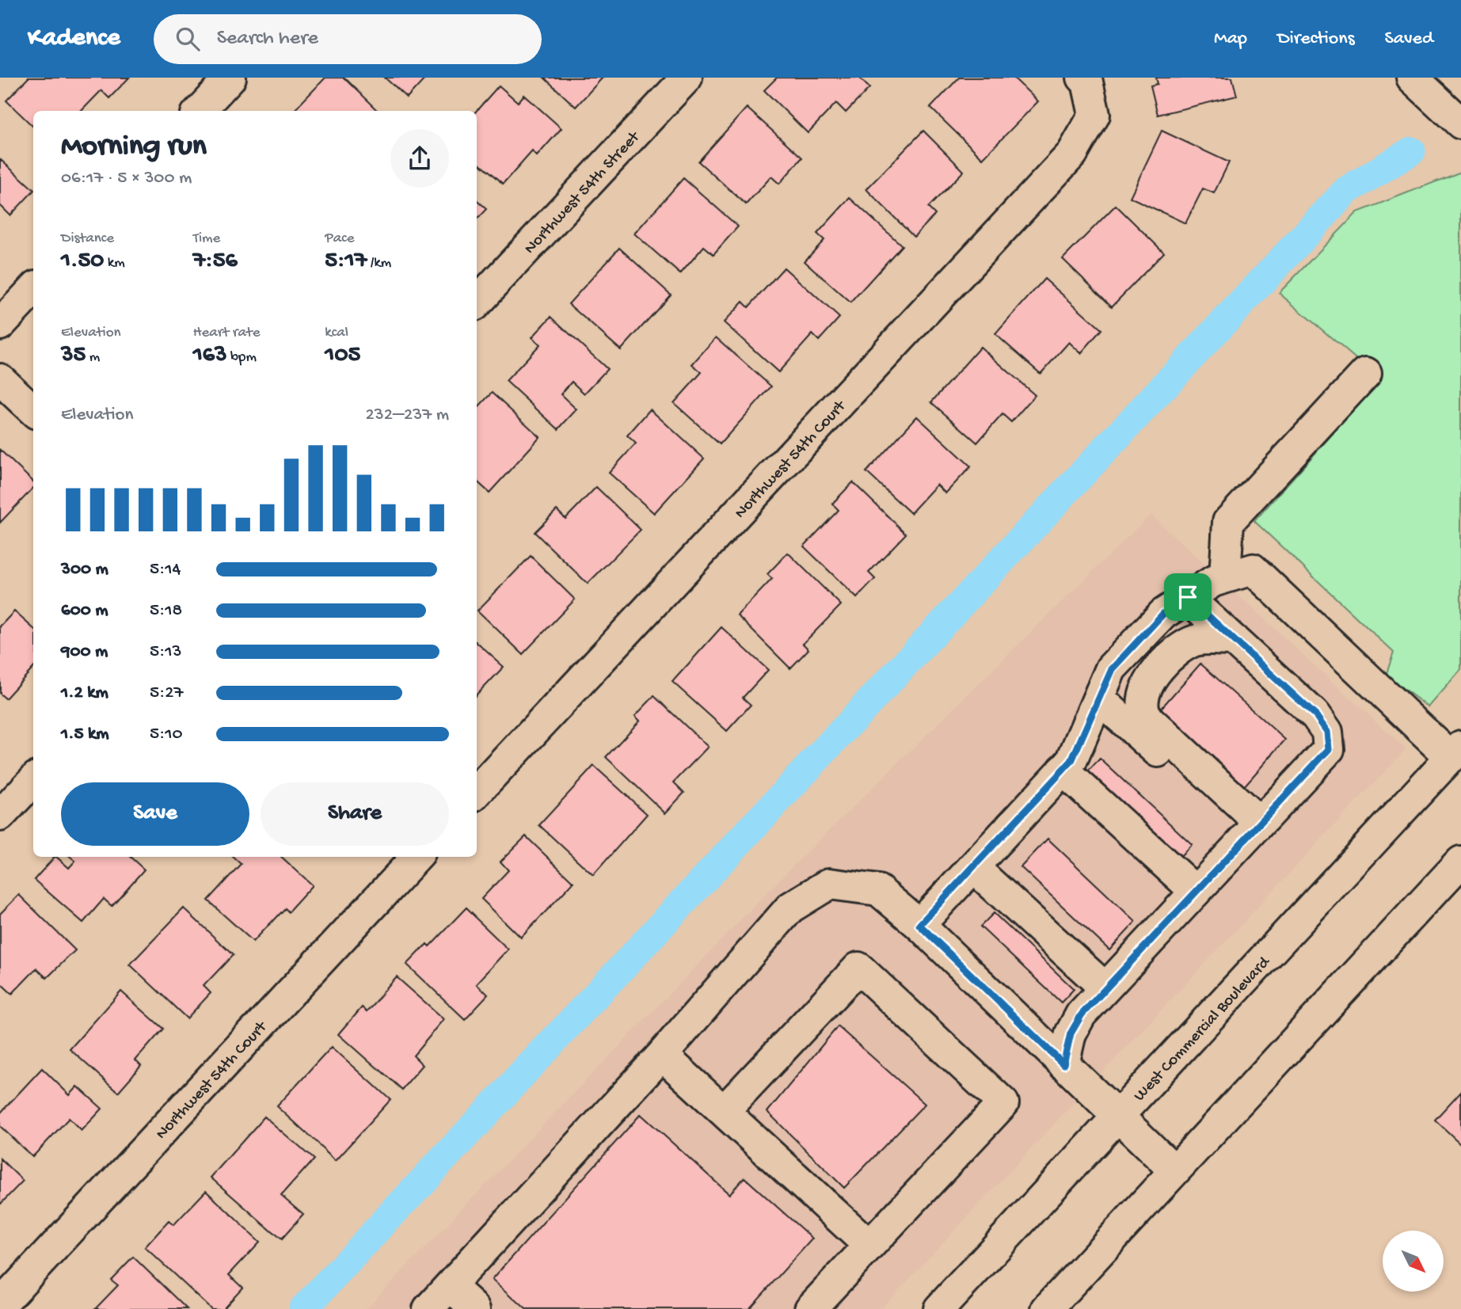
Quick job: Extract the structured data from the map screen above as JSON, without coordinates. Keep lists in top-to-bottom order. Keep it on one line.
{"streets":{"main road":["Northwest 54th Street","Northwest 54th Court","West Commercial Boulevard"]},"north":"bottom right","page":{"header":"Kadence","search":"Search here","nav":["Map","Directions","Saved"],"heading":["Morning run","06:17 · 5 × 300 m"],"stats":[["Distance","1.50 km"],["Time","7:56"],["Pace","5:17 /km"],["Elevation","35 m"],["Heart rate","163 bpm"],["kcal","105"]],"chart":["Elevation","232–237 m"],"list":[{"name":"300 m","note":"5:14"},{"name":"600 m","note":"5:18"},{"name":"900 m","note":"5:13"},{"name":"1.2 km","note":"5:27"},{"name":"1.5 km","note":"5:10"}],"buttons":["Save","Share"]}}
